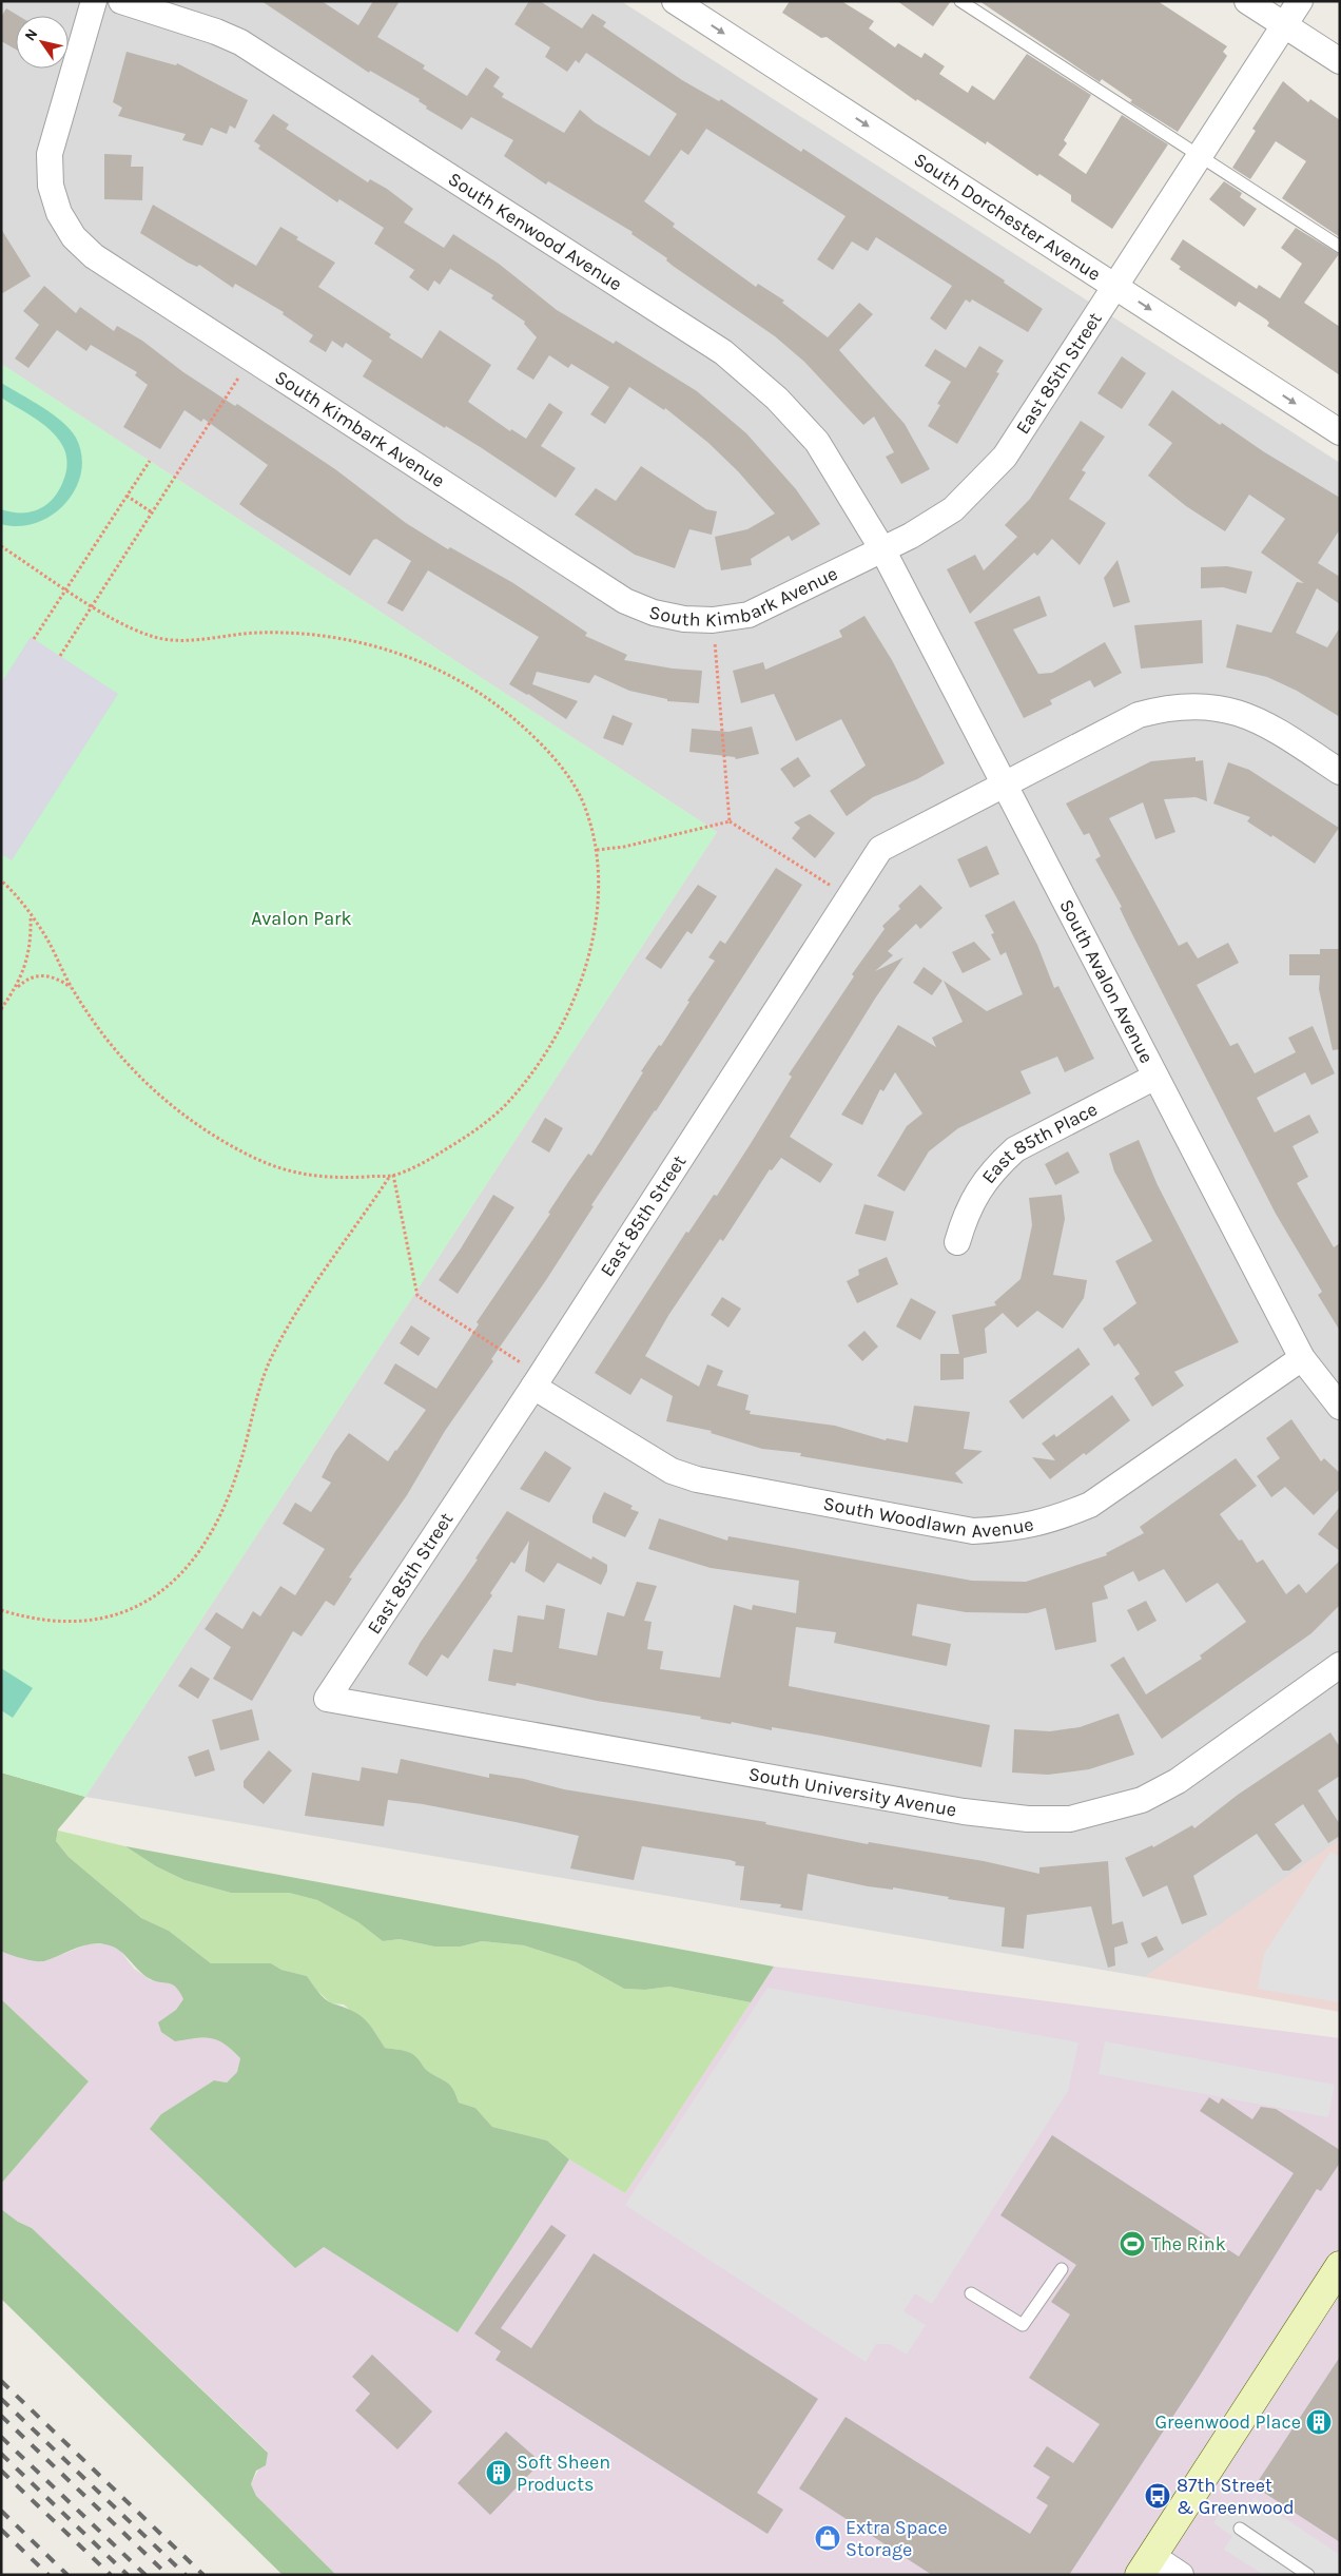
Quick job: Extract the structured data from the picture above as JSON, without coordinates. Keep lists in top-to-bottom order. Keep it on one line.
{"streets":{"street":["South Dorchester Avenue","South Kenwood Avenue","East 85th Street","South Kimbark Avenue","South Avalon Avenue","East 85th Place","South Woodlawn Avenue","South University Avenue"]},"crossings":[["South Dorchester Avenue","East 85th Street"],["South Kenwood Avenue","East 85th Street"],["South Kenwood Avenue","South Kimbark Avenue"],["South Kenwood Avenue","South Avalon Avenue"],["East 85th Street","South Kimbark Avenue"],["East 85th Street","South Avalon Avenue"],["East 85th Street","South Woodlawn Avenue"],["East 85th Street","South University Avenue"],["South Kimbark Avenue","South Avalon Avenue"],["South Avalon Avenue","East 85th Place"],["South Avalon Avenue","South Woodlawn Avenue"]],"one_way":["South Dorchester Avenue"],"parks":["Avalon Park"],"places":{"sports":["The Rink"],"building":["Greenwood Place","Soft Sheen Products"],"bus stop":["87th Street & Greenwood"],"shop":["Extra Space Storage"]},"north":"top left"}
